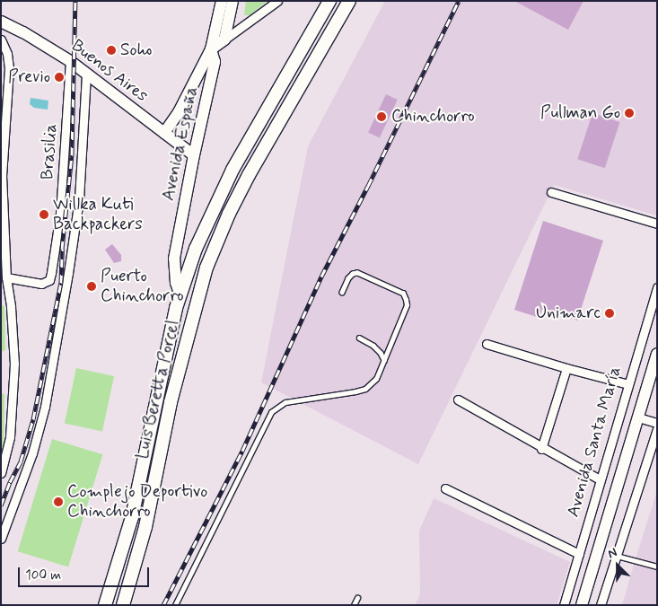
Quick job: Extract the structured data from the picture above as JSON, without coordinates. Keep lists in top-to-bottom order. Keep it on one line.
{"streets":{"main road":["Luis Beretta Porcel"],"street":["Buenos Aires","Avenida España","Brasilia","Avenida Santa María"]},"crossings":[["Buenos Aires","Avenida España"],["Buenos Aires","Brasilia"],["Avenida España","Luis Beretta Porcel"]],"places":["Soho","Previo","Pullman Go","Chinchorro","Willka Kuti Backpackers","Puerto Chinchorro","Unimarc","Complejo Deportivo Chinchorro"],"scale_bar":"100 m","north":"top left"}
